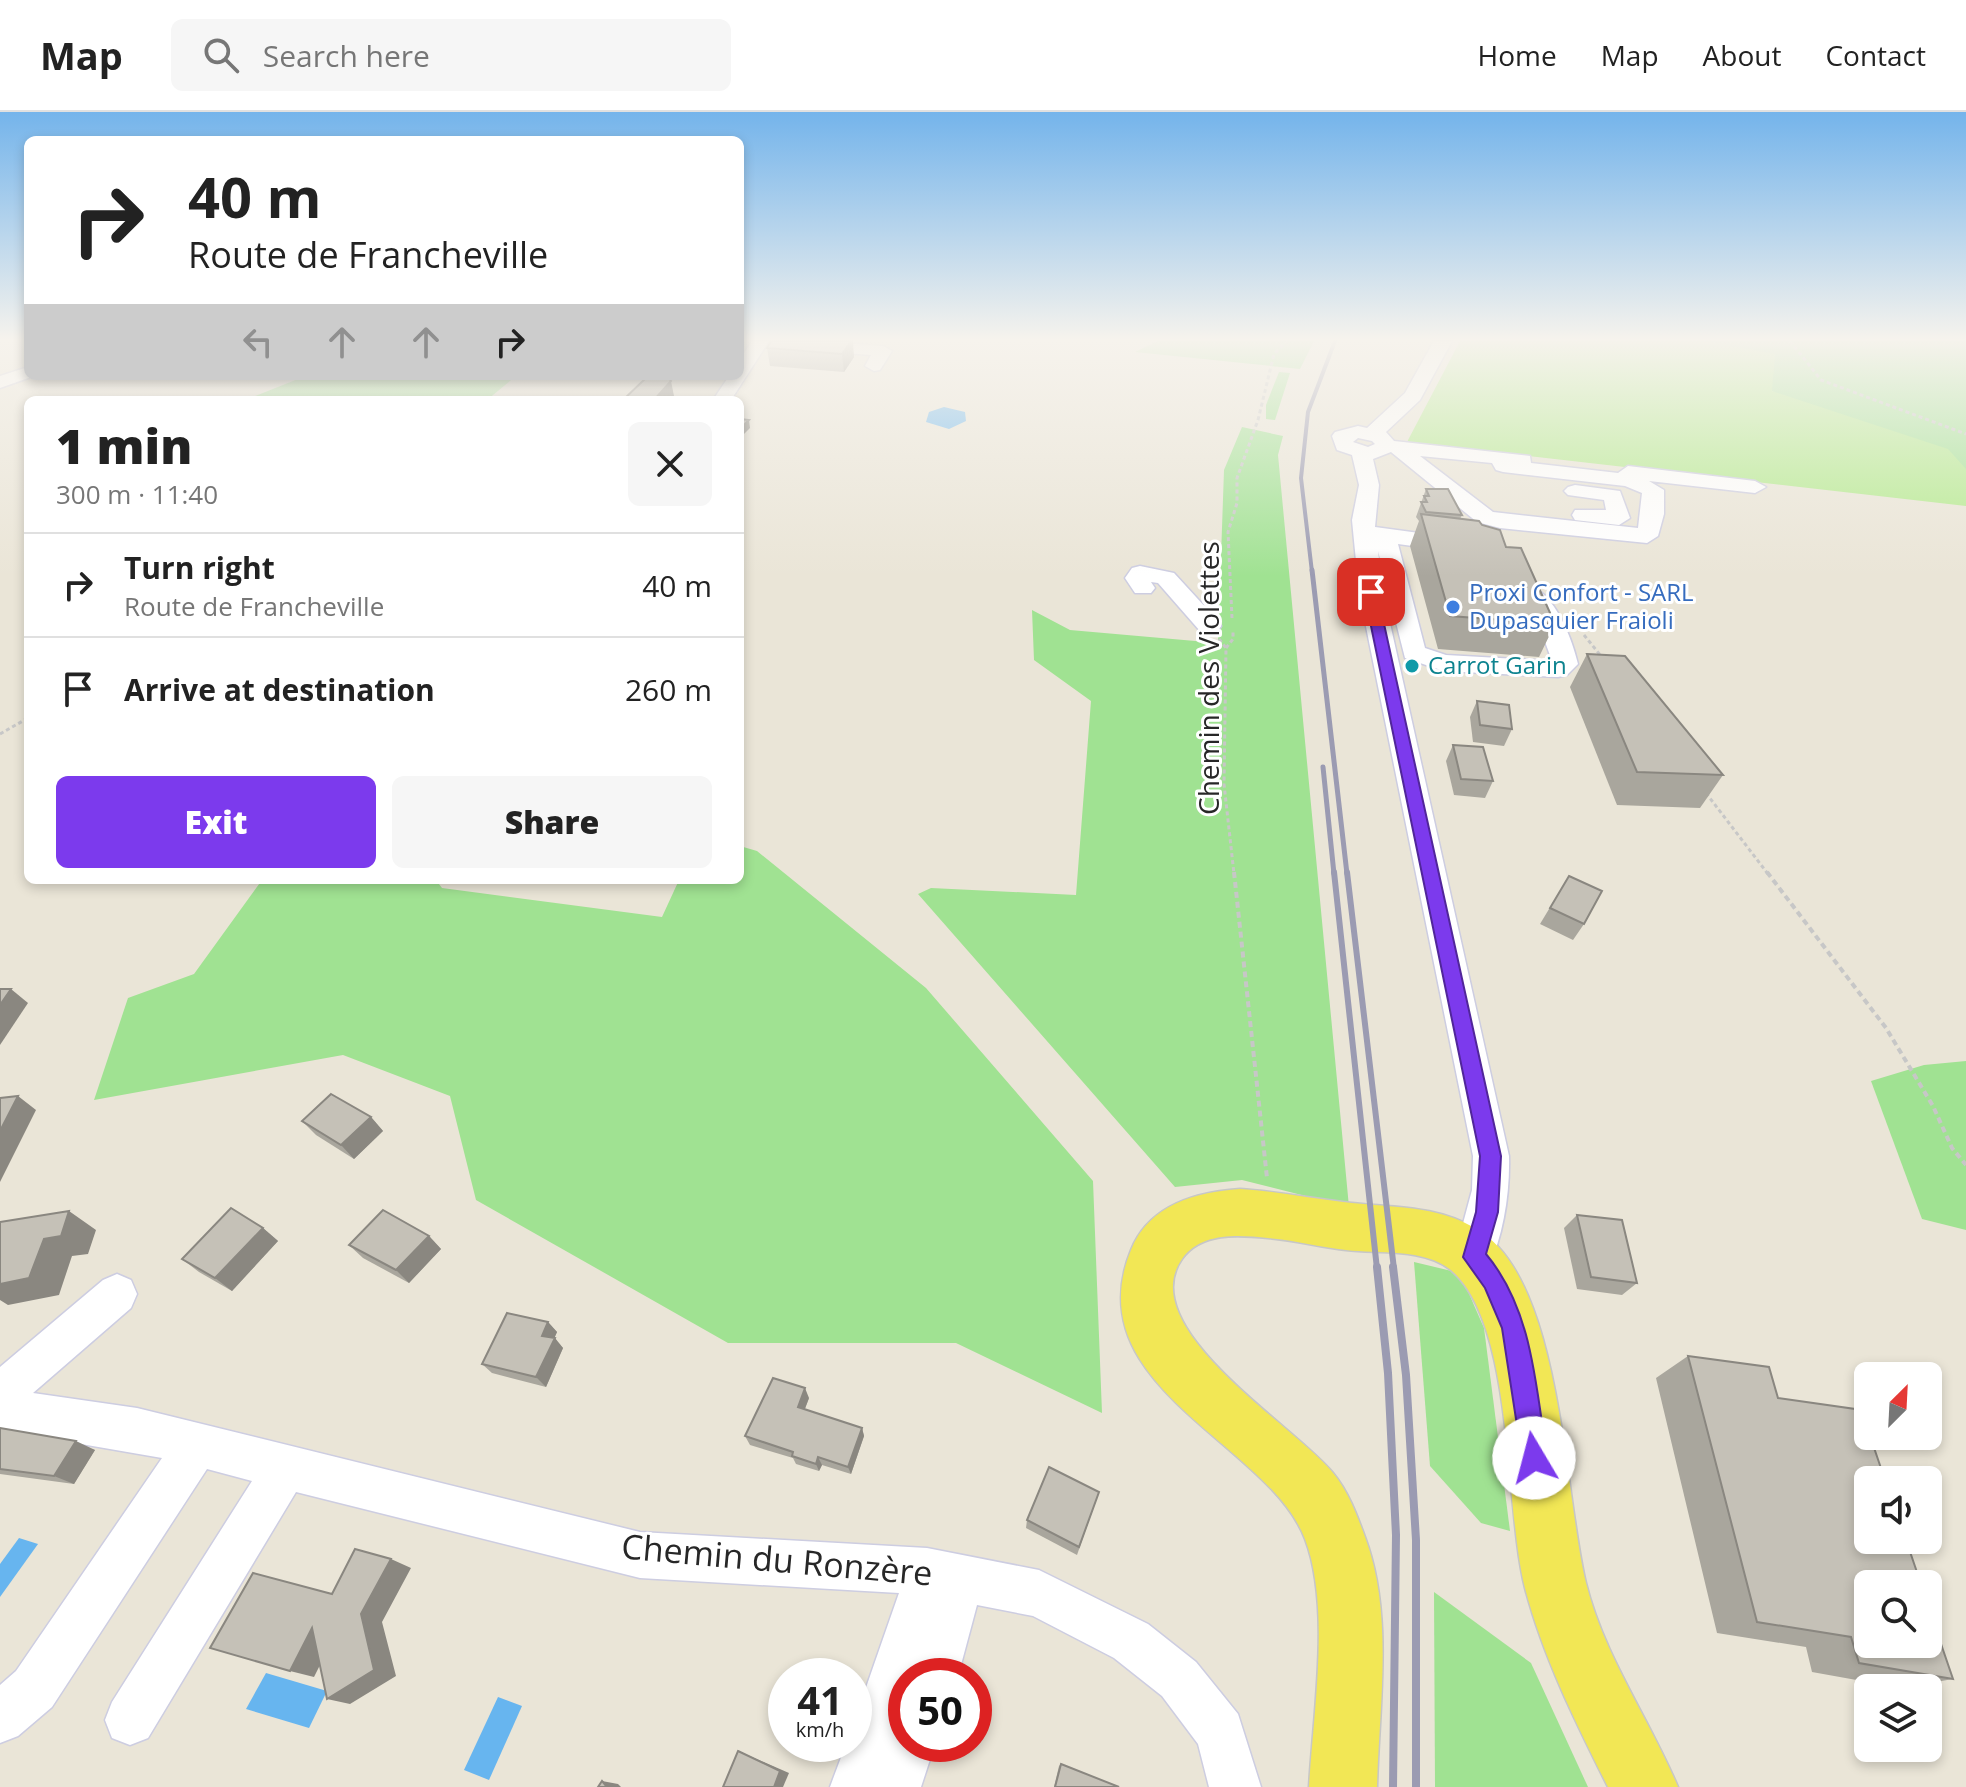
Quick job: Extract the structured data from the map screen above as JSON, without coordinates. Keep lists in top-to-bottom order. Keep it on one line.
{"streets":{"street":["Chemin du Ronzère"],"path":["Chemin des Violettes"]},"places":["Proxi Confort - SARL Dupasquier Fraioli","Carrot Garin"],"north":"top right","page":{"header":"Map","search":"Search here","nav":["Home","Map","About","Contact"],"turn":["40 m","Route de Francheville"],"heading":["1 min","300 m · 11:40"],"list":[{"name":"Turn right","note":"Route de Francheville","value":"40 m"},{"name":"Arrive at destination","value":"260 m"}],"buttons":["Exit","Share"],"speed":"41 km/h","limit":"50"}}
